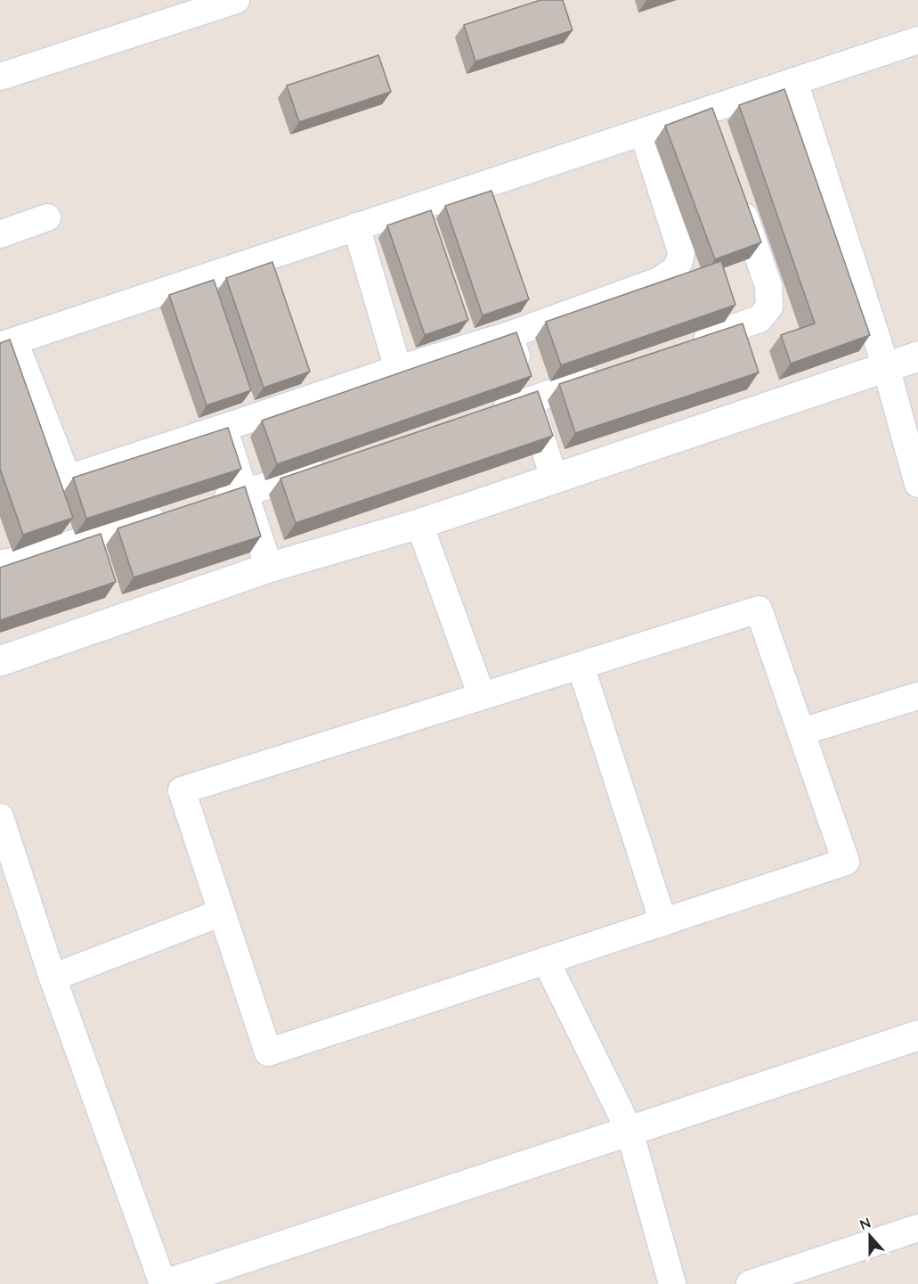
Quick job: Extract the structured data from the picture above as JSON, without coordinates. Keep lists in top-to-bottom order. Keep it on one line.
{"north":"top"}
